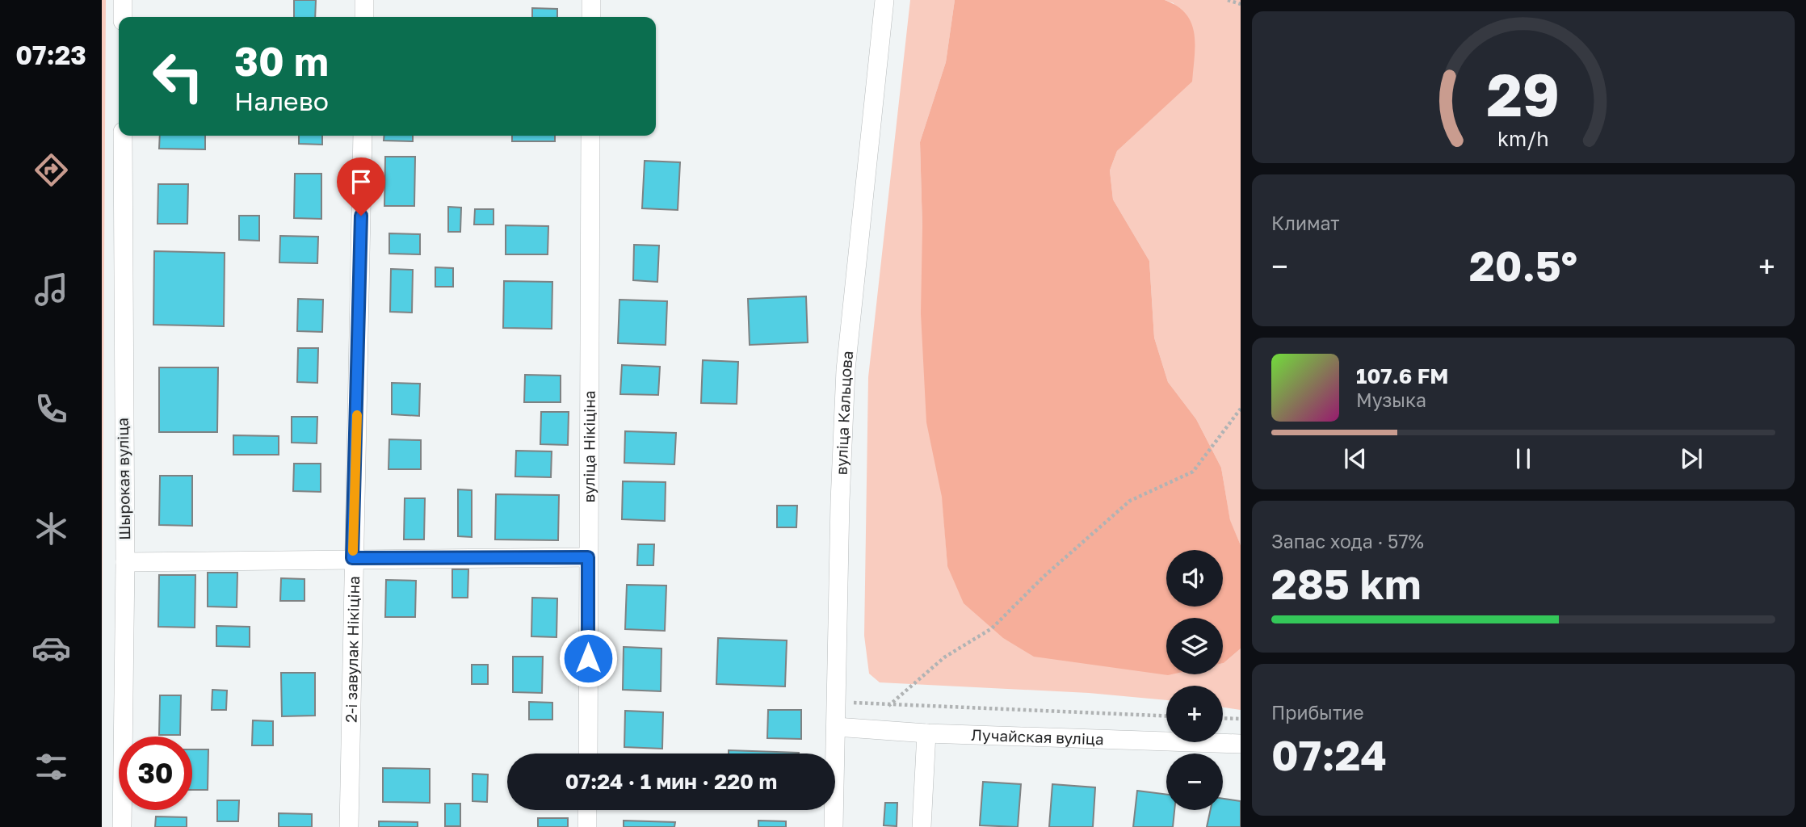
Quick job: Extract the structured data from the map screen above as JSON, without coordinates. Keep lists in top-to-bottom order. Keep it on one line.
{"streets":{"street":["вуліца Кальцова","вуліца Нікіціна","Шырокая вуліца","2-і завулак Нікіціна","Лучайская вуліца"]},"crossings":[["вуліца Кальцова","Лучайская вуліца"]],"page":{"tabs":"07:23","turn":["30 m","Налево"],"tile":["Климат",["Запас хода · 57%","285 km"],["Прибытие","07:24"]],"heat":["−","20.5°","+"],"song":["107.6 FM","Музыка"],"map_buttons":["+","−"],"limit":"30","trip":"07:24 · 1 мин · 220 m","gauge":["29","km/h"]}}
